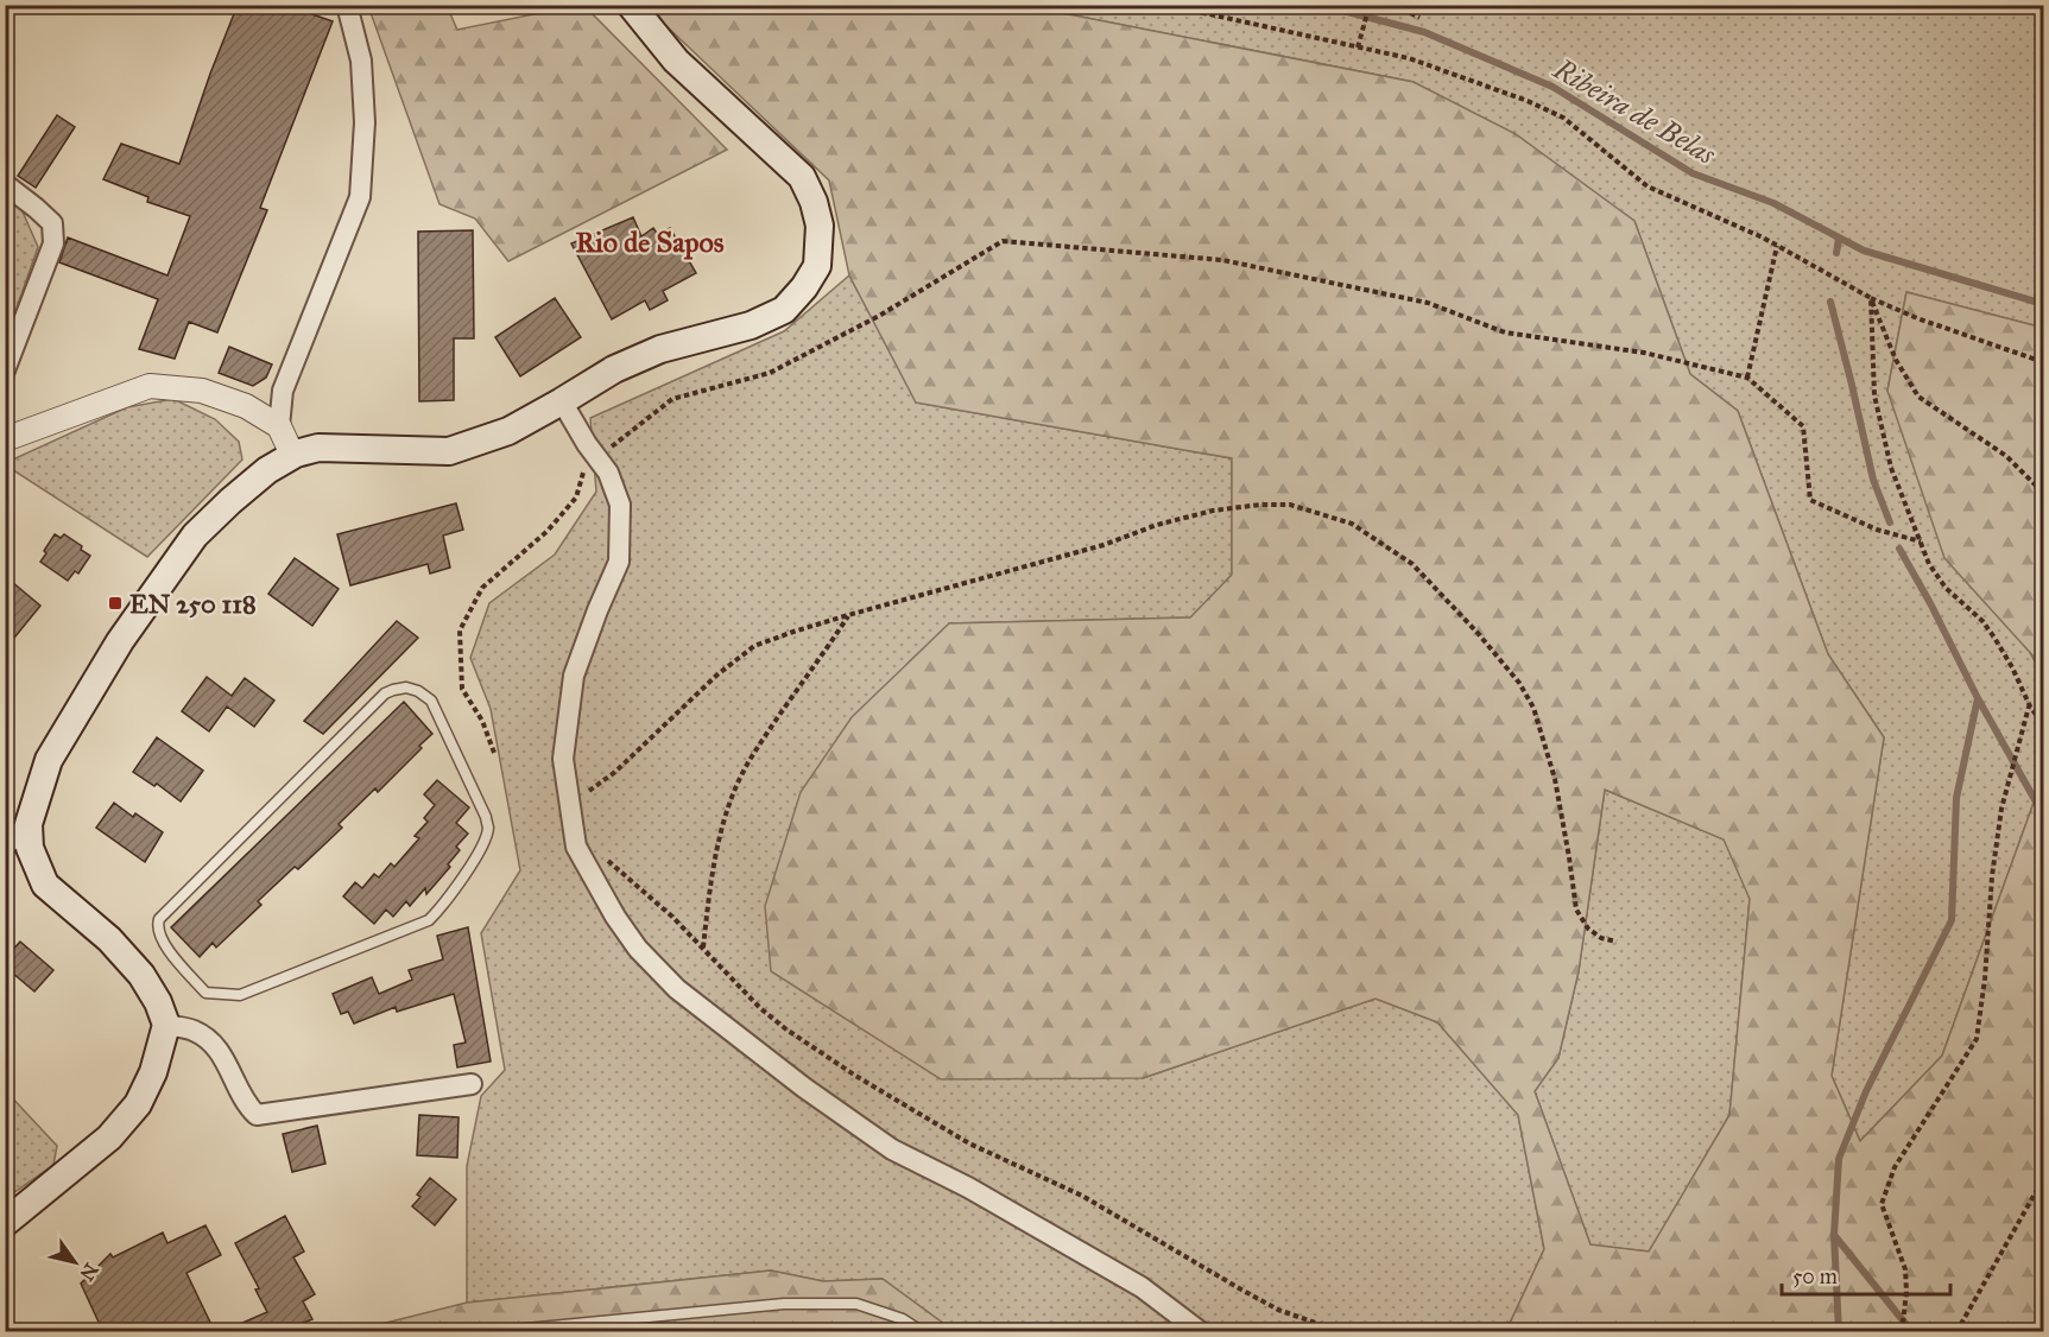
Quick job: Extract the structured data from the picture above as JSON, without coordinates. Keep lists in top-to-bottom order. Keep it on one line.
{"districts":["Rio de Sapos"],"water":["Ribeira de Belas"],"places":{"transit":["EN 250 118"]},"scale_bar":"50 m","north":"bottom right"}
